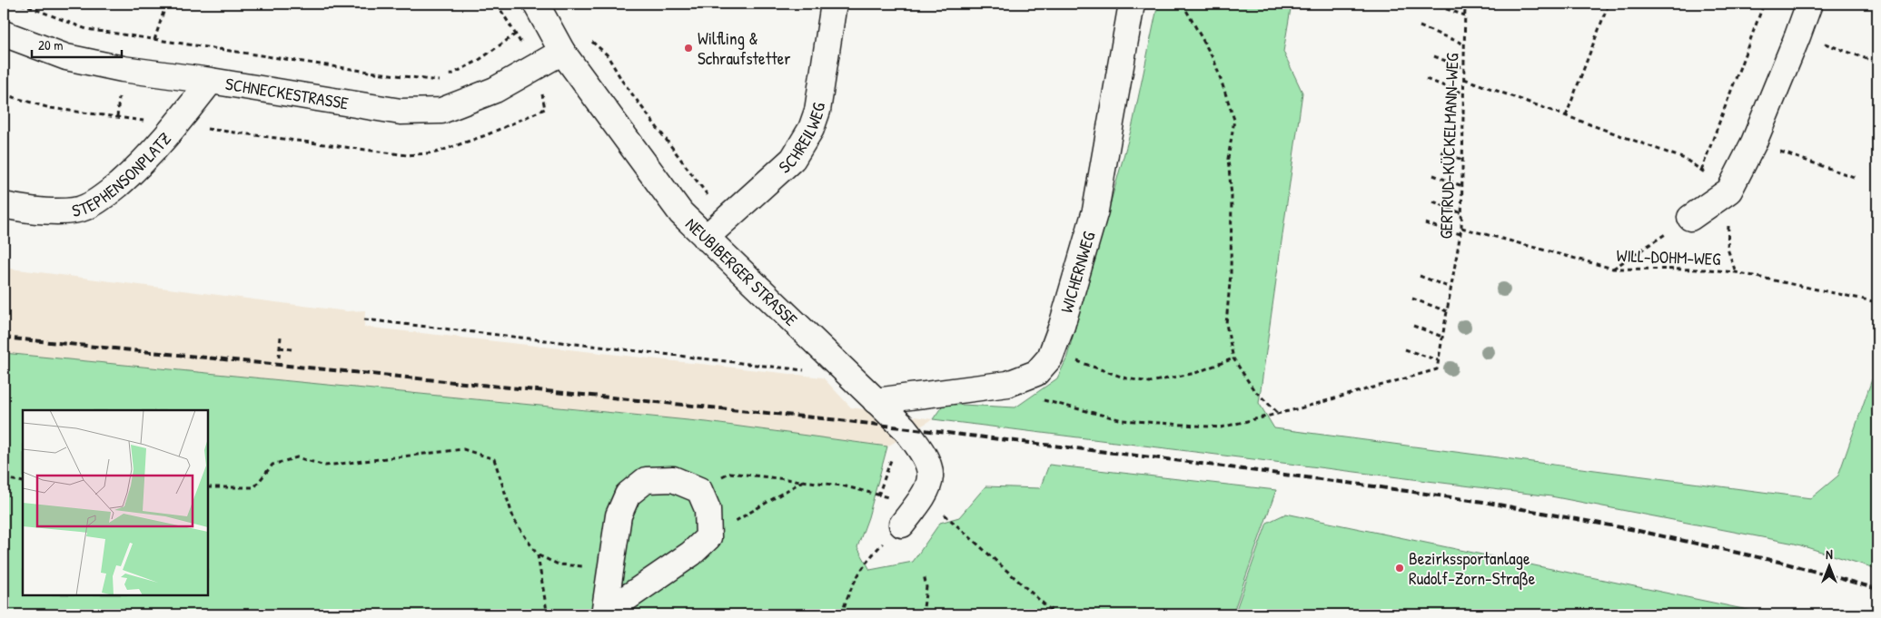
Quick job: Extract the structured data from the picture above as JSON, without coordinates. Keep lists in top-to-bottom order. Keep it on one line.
{"streets":{"street":["SCHNECKESTRASSE","SCHREILWEG","STEPHENSONPLATZ","WICHERNWEG","NEUBIBERGER STRASSE"],"path":["GERTRUD-KÜCKELMANN-WEG","WILL-DOHM-WEG"]},"crossings":[["SCHNECKESTRASSE","STEPHENSONPLATZ"],["SCHNECKESTRASSE","NEUBIBERGER STRASSE"],["SCHREILWEG","NEUBIBERGER STRASSE"],["GERTRUD-KÜCKELMANN-WEG","WILL-DOHM-WEG"],["WICHERNWEG","NEUBIBERGER STRASSE"]],"places":["Wilfling & Schraufstetter","Bezirkssportanlage Rudolf-Zorn-Straße"],"scale_bar":"20 m","north":"top"}
